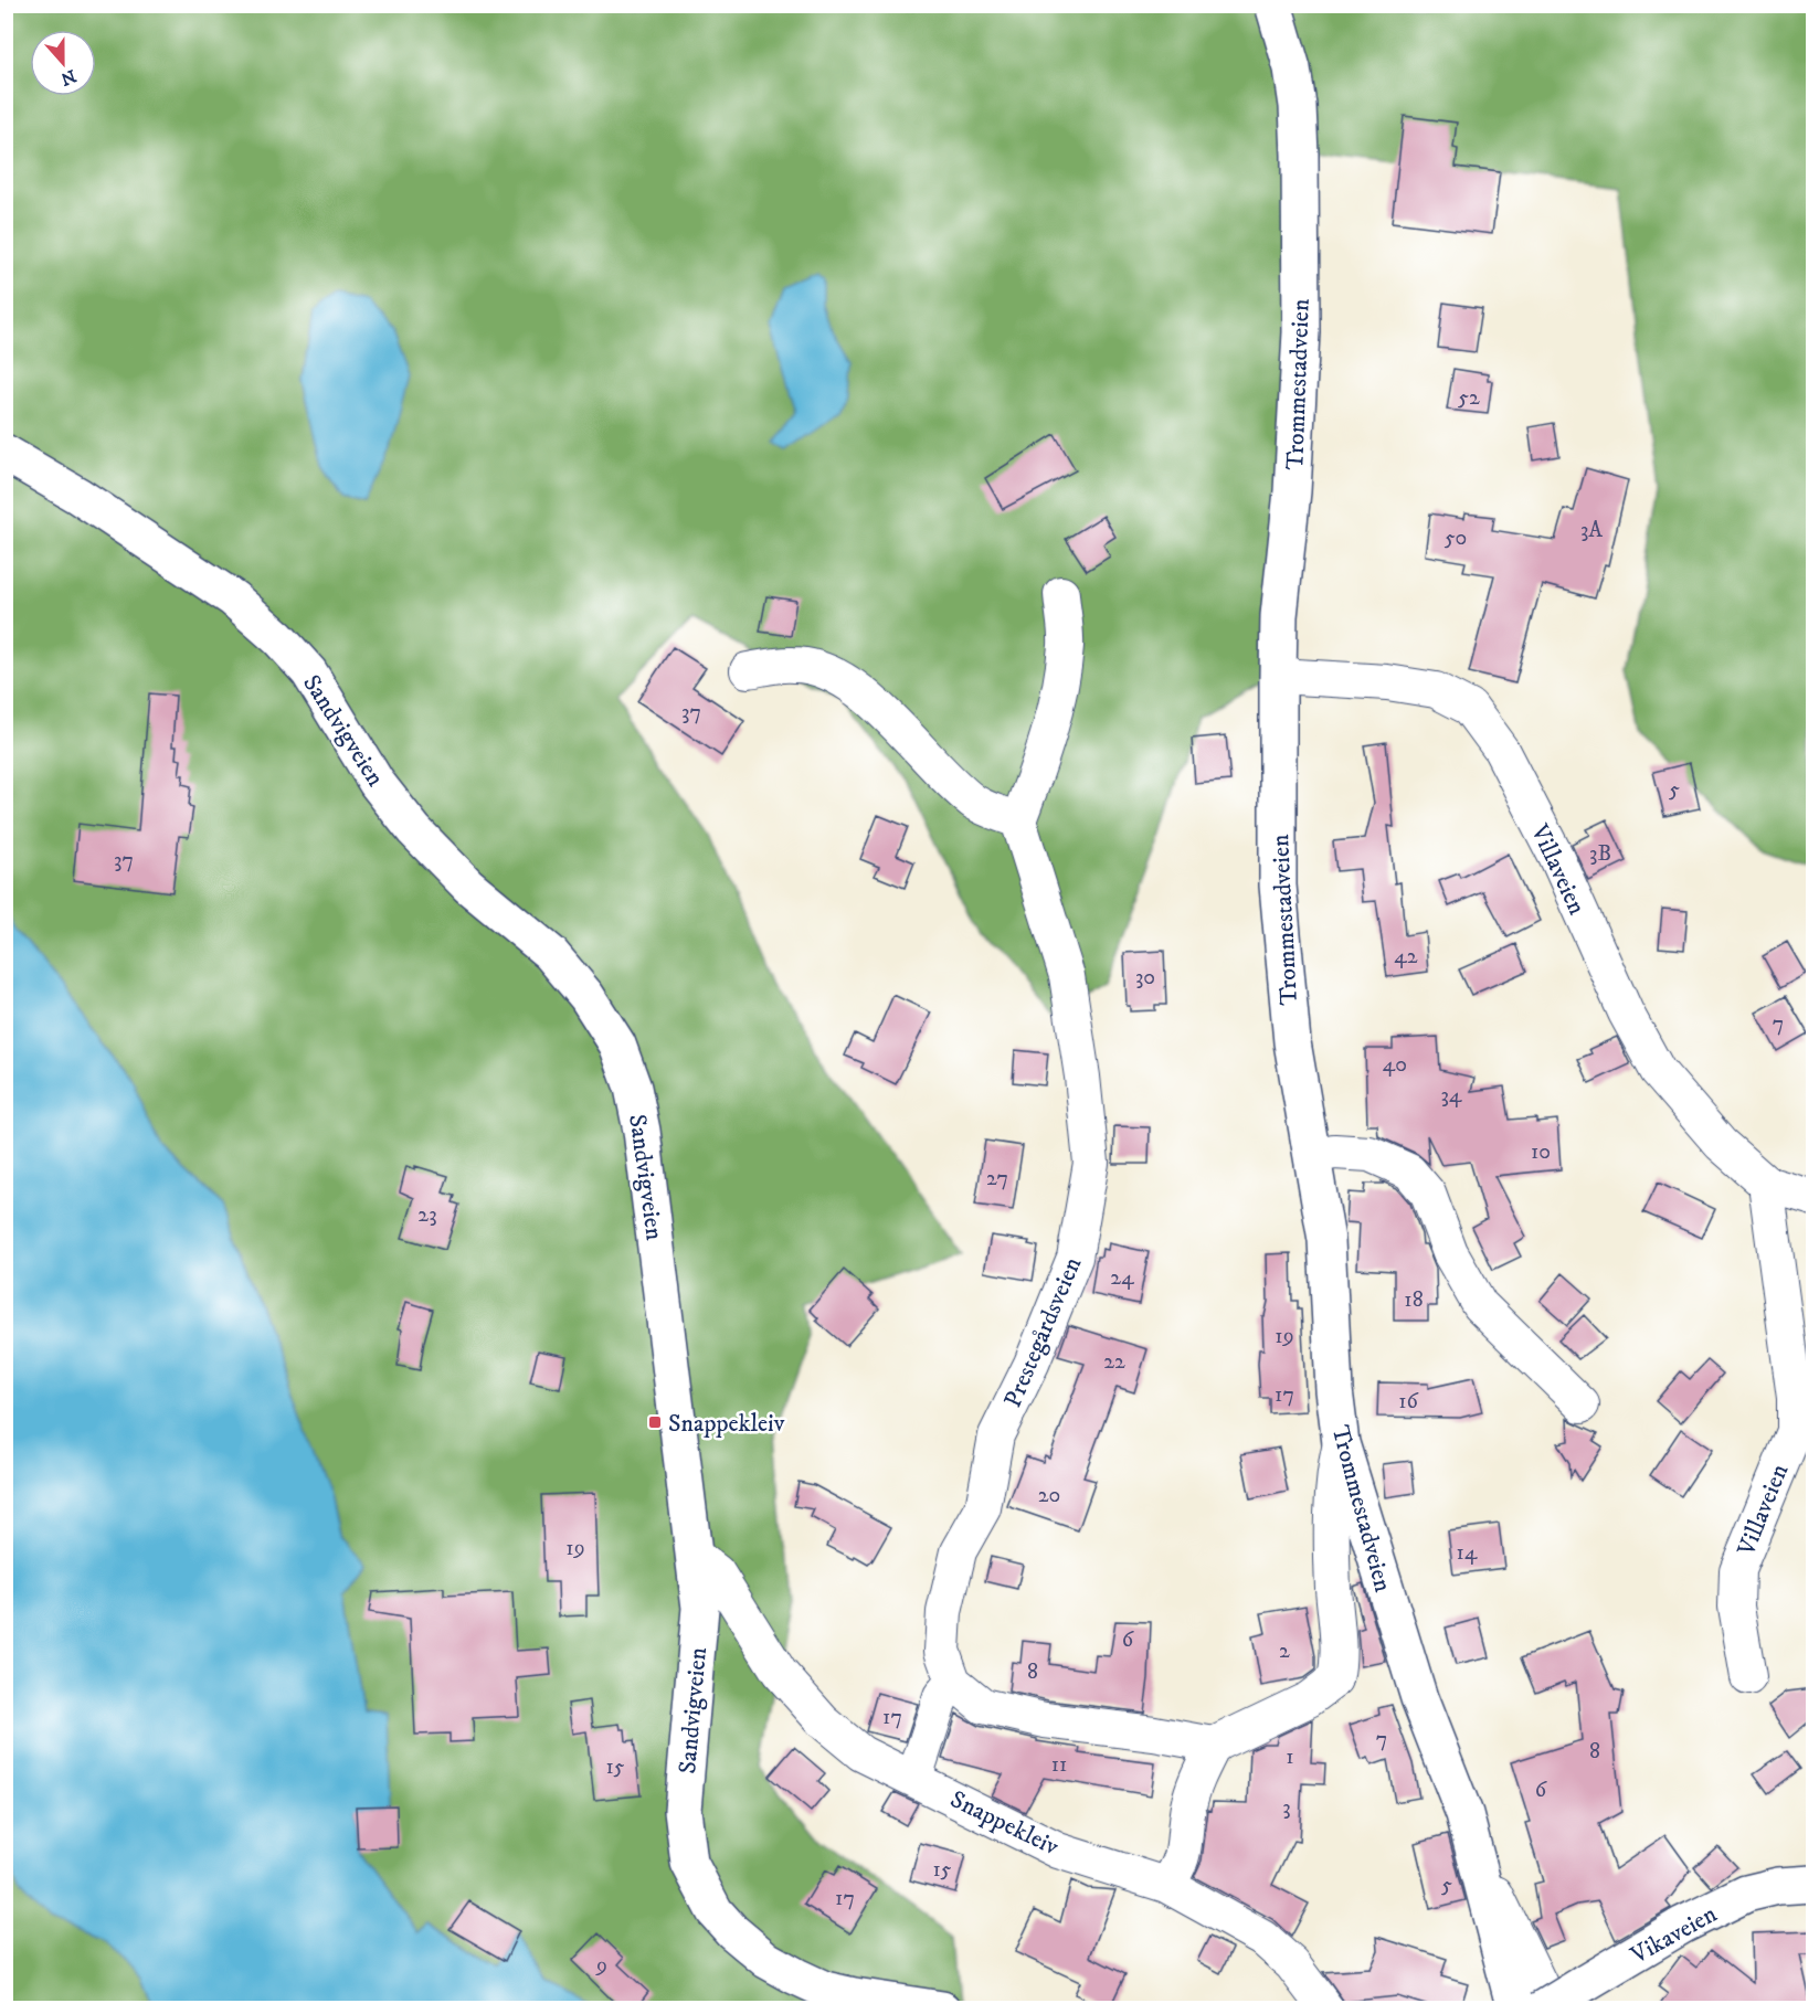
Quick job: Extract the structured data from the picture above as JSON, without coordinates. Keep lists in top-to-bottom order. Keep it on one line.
{"streets":{"main road":["Trommestadveien","Sandvigveien","Vikaveien"],"street":["Villaveien","Prestegårdsveien","Snappekleiv"]},"crossings":[["Trommestadveien","Villaveien"],["Sandvigveien","Snappekleiv"]],"places":{"transit":["Snappekleiv"]},"house_numbers":["52","3A","50","37","5","3B","37","42","30","7","40","34","10","27","23","24","18","19","22","17","16","20","19","14","6","2","8","17","7","8","1","11","15","6","3","15","5","17","9"],"north":"bottom"}
